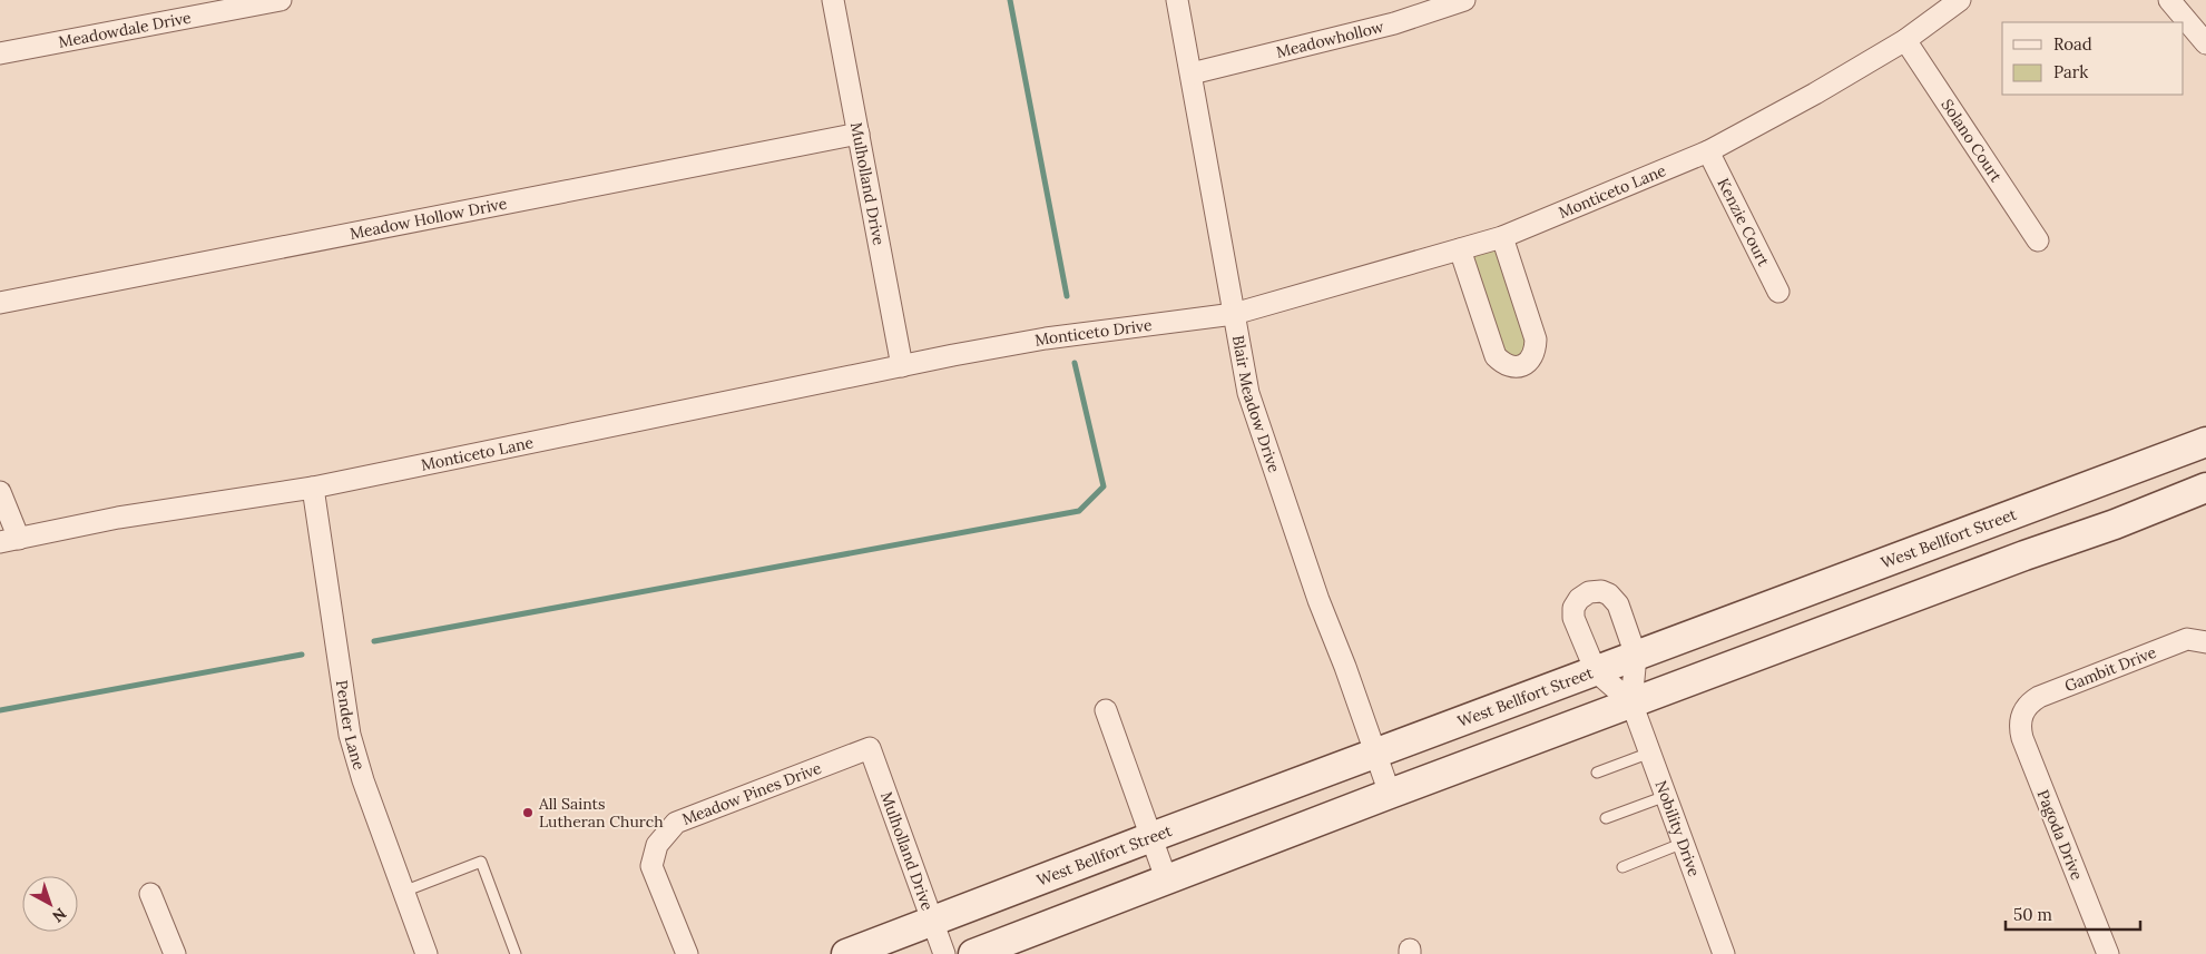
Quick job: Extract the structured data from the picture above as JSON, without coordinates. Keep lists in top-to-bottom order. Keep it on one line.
{"streets":{"main road":["West Bellfort Street"],"street":["Meadowdale Drive","Meadowhollow","Solano Court","Mulholland Drive","Monticeto Lane","Meadow Hollow Drive","Kenzie Court","Monticeto Drive","Blair Meadow Drive","Gambit Drive","Pender Lane","Meadow Pines Drive","Nobility Drive","Pagoda Drive"]},"crossings":[["Meadowhollow","Blair Meadow Drive"],["Solano Court","Monticeto Lane"],["Mulholland Drive","Monticeto Lane"],["Mulholland Drive","Meadow Hollow Drive"],["Mulholland Drive","West Bellfort Street"],["Mulholland Drive","Meadow Pines Drive"],["Monticeto Lane","Kenzie Court"],["Monticeto Lane","Monticeto Drive"],["Monticeto Lane","Blair Meadow Drive"],["Monticeto Lane","Pender Lane"],["Monticeto Drive","Blair Meadow Drive"],["Blair Meadow Drive","West Bellfort Street"],["West Bellfort Street","Nobility Drive"],["Gambit Drive","Pagoda Drive"]],"places":["All Saints Lutheran Church"],"legend":["Road","Park"],"scale_bar":"50 m","north":"bottom right"}
